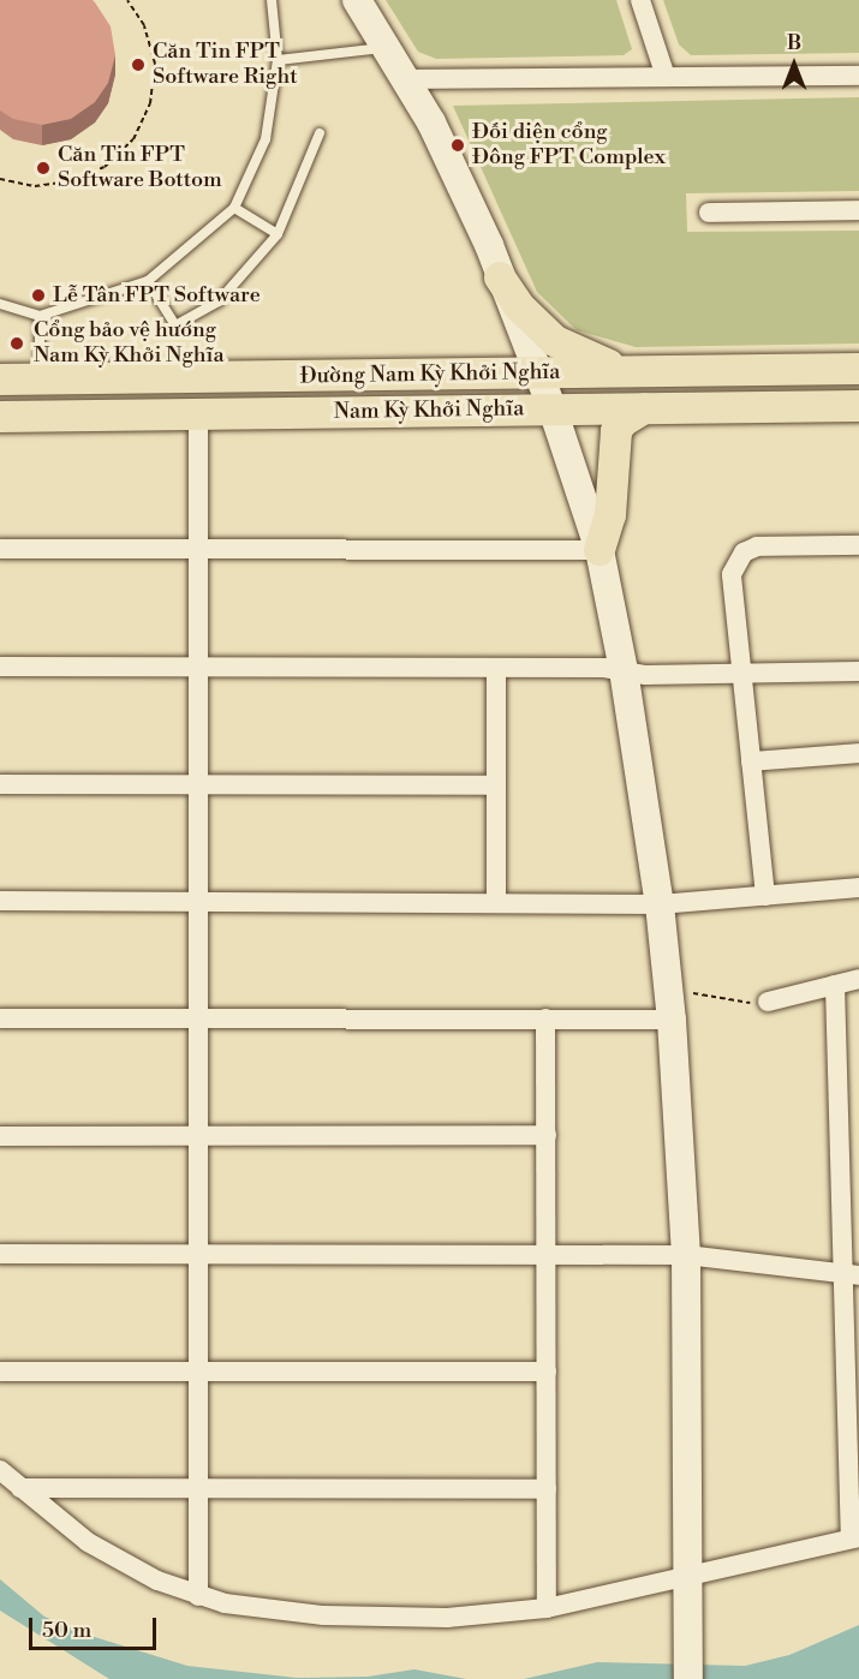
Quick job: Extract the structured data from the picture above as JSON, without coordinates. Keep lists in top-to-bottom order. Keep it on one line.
{"streets":{"main road":["Đường Nam Kỳ Khởi Nghĩa","Nam Kỳ Khởi Nghĩa"]},"places":["Căn Tin FPT Software Right","Đối diện cổng Đông FPT Complex","Căn Tin FPT Software Bottom","Lễ Tân FPT Software","Cổng bảo vệ hướng Nam Kỳ Khởi Nghĩa"],"scale_bar":"50 m","north":"top"}
